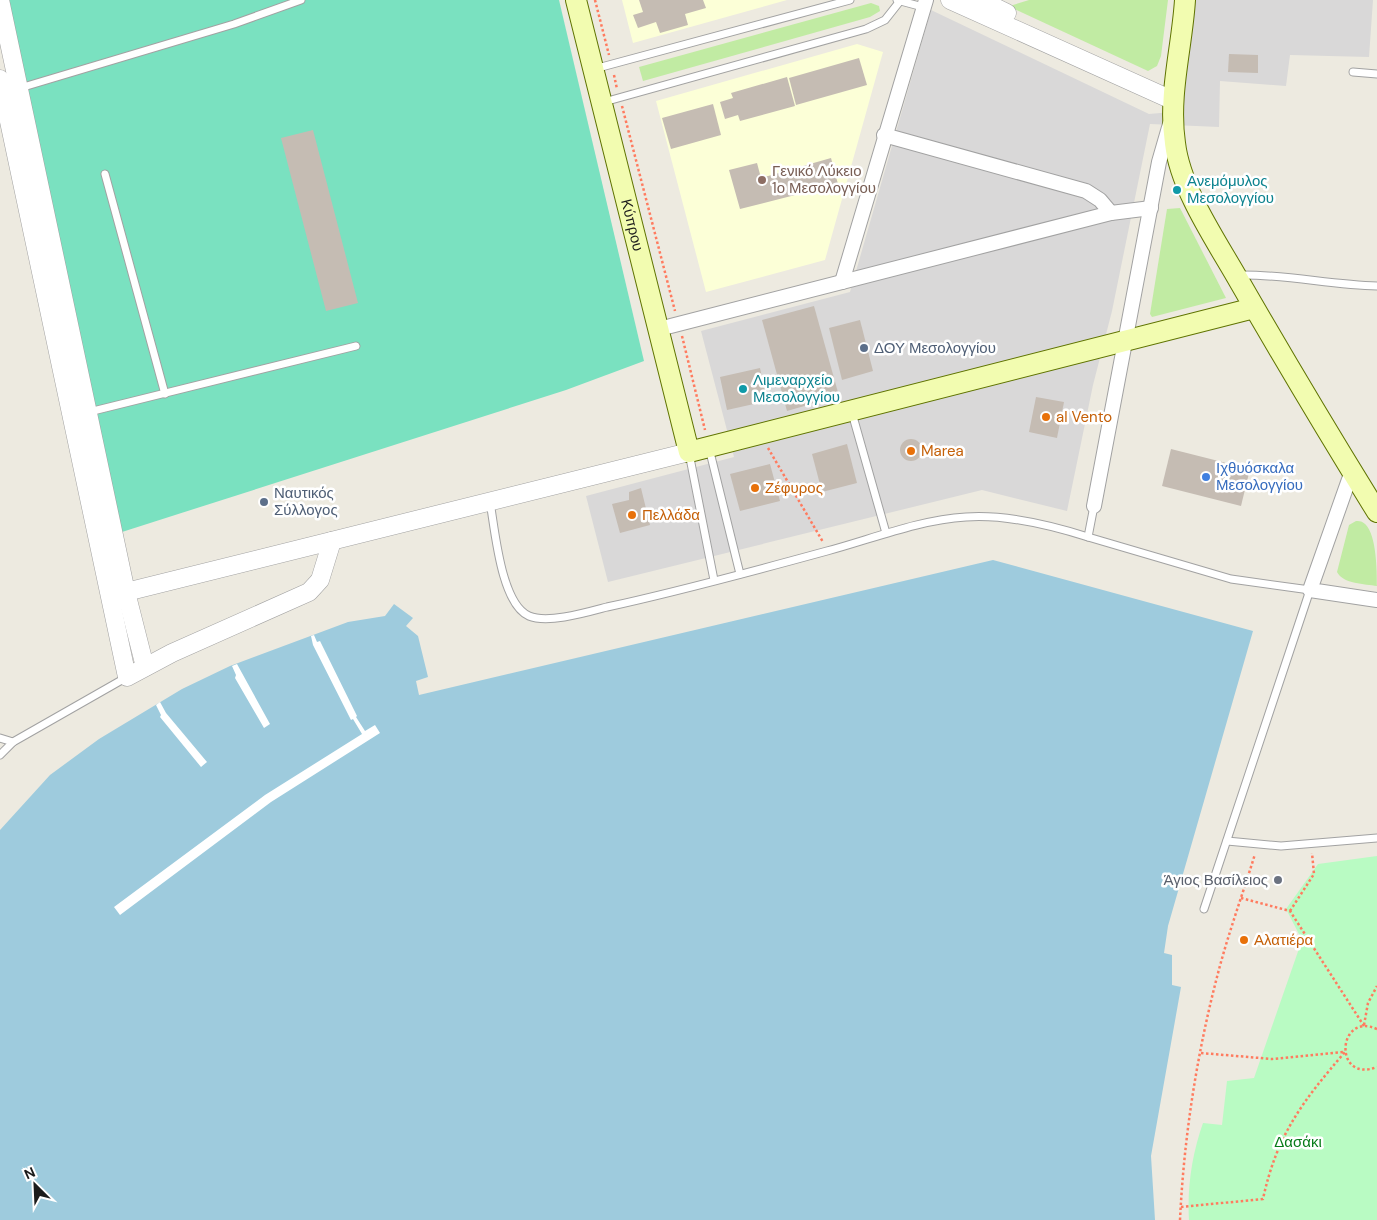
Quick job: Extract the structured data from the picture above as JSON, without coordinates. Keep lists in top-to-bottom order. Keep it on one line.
{"streets":{"main road":["Κύπρου"]},"parks":["Δασάκι"],"places":["Γενικό Λύκειο 1ο Μεσολογγίου","Ανεμόμυλος Μεσολογγίου","ΔΟΥ Μεσολογγίου","Λιμεναρχείο Μεσολογγίου","al Vento","Marea","Ιχθυόσκαλα Μεσολογγίου","Ζέφυρος","Ναυτικός Σύλλογος","Πελλάδα","Άγιος Βασίλειος","Αλατιέρα"],"north":"top left"}
